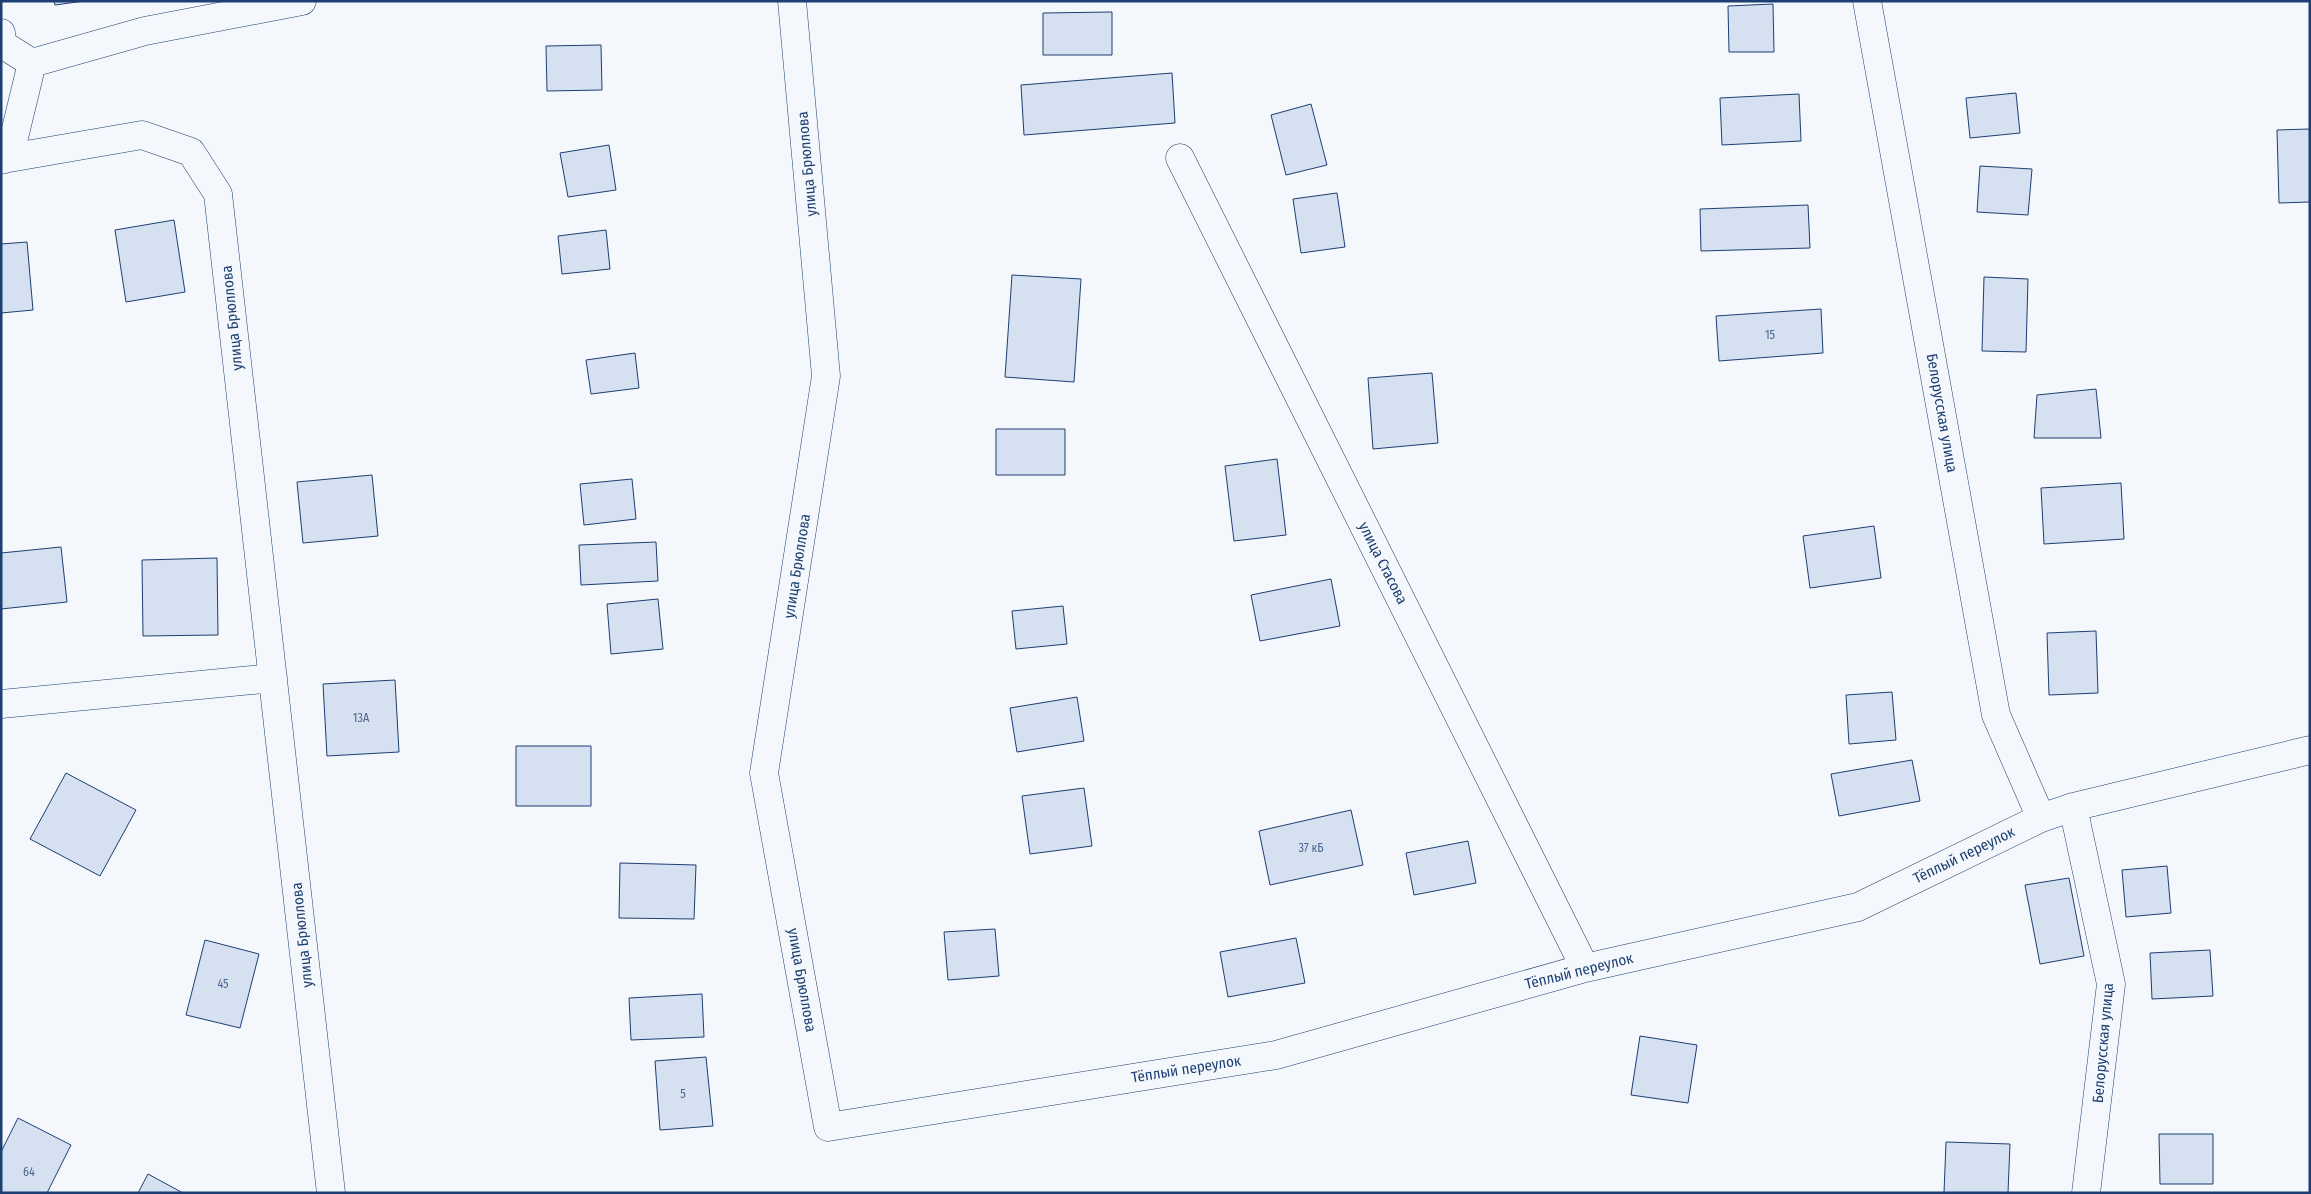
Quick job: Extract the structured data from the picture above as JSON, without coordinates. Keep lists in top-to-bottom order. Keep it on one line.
{"streets":{"street":["улица Брюллова","Белорусская улица","улица Стасова","Тёплый переулок"]},"crossings":[["улица Брюллова","Тёплый переулок"],["Белорусская улица","Тёплый переулок"],["улица Стасова","Тёплый переулок"]],"house_numbers":["15","13А","37 кБ","45","5","64"]}
